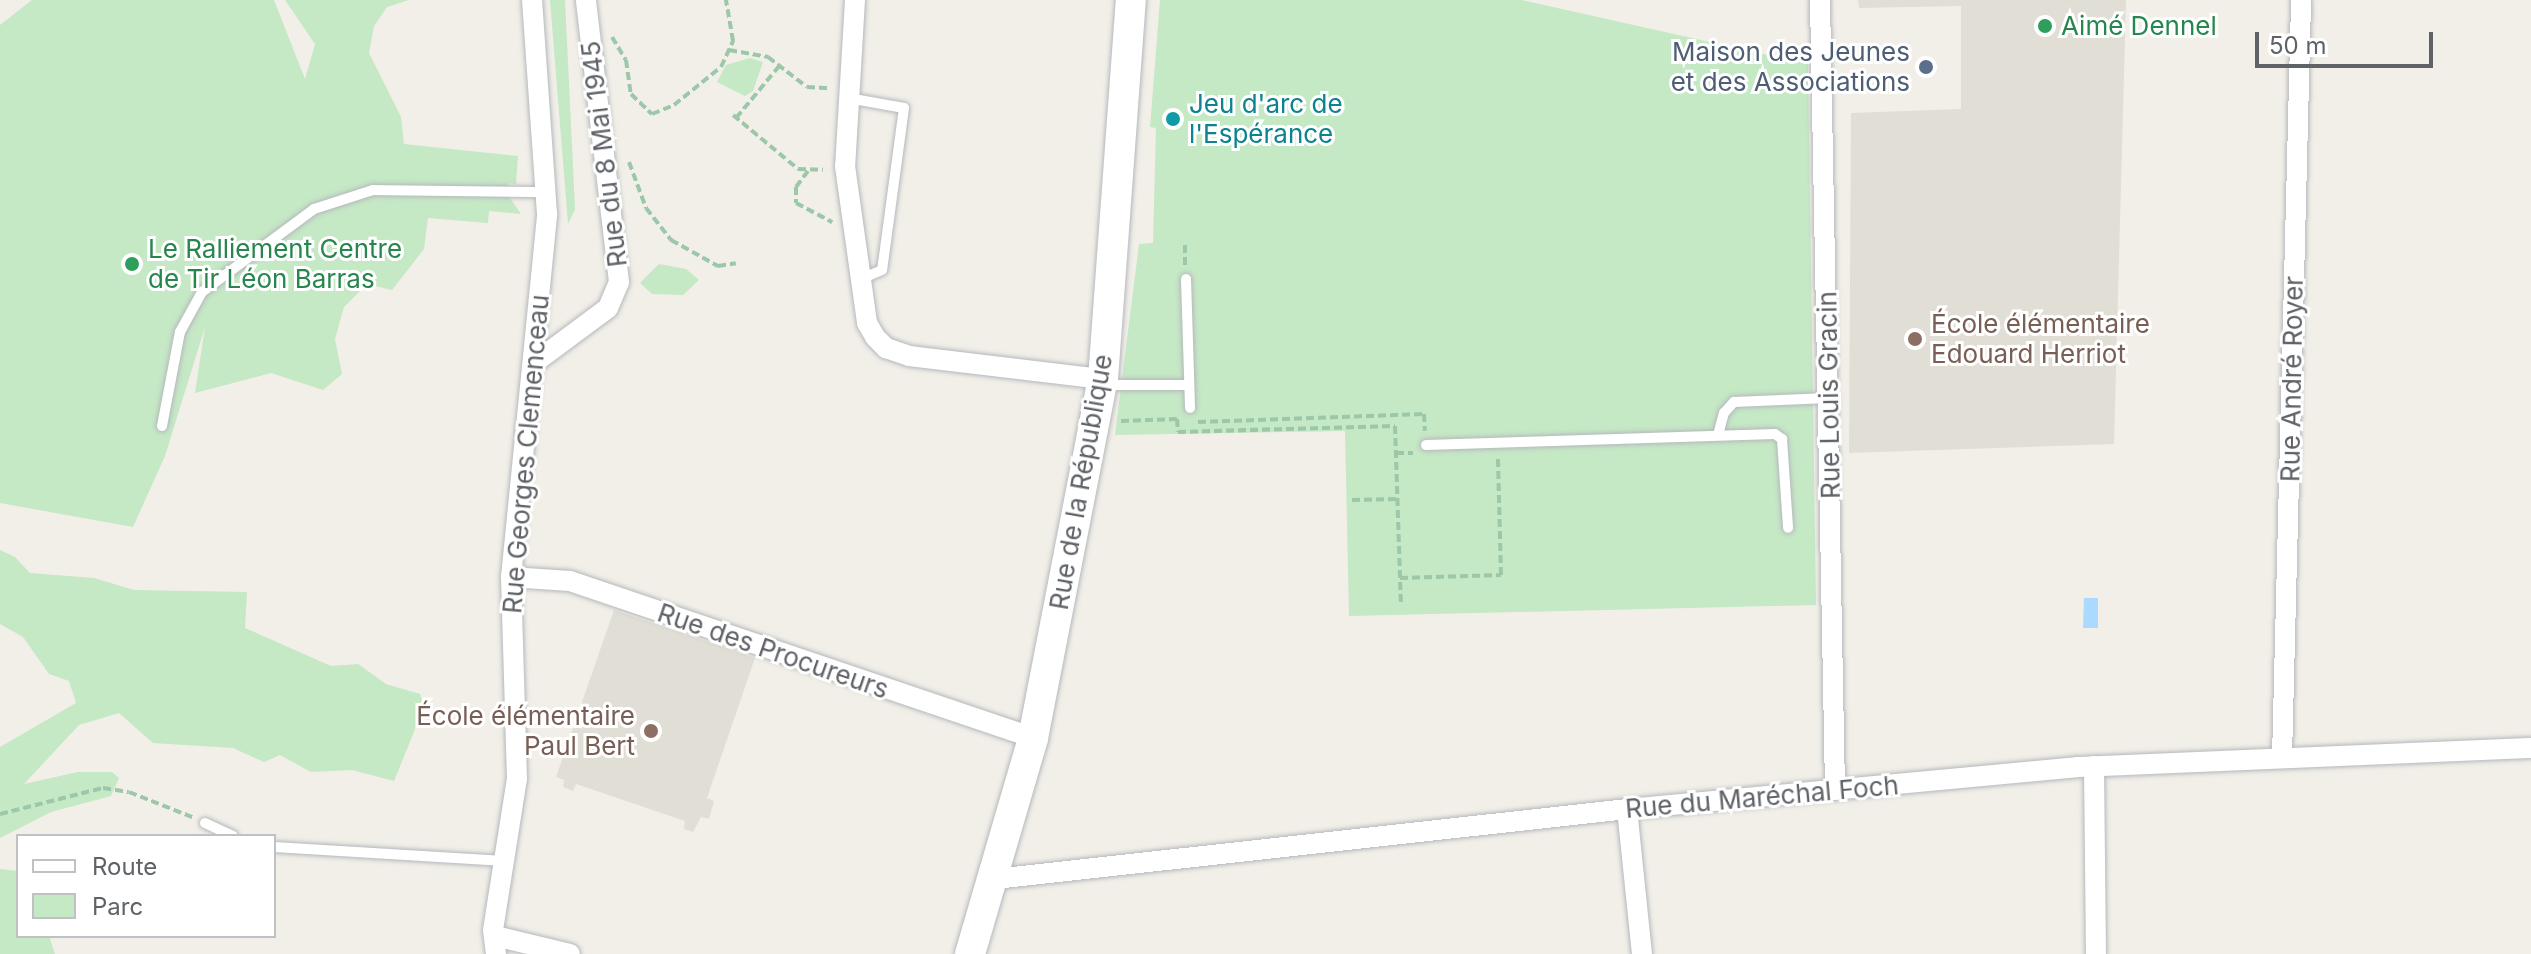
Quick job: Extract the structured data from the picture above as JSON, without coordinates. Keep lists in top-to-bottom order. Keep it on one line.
{"streets":{"street":["Rue du 8 Mai 1945","Rue André Royer","Rue Louis Gracin","Rue Georges Clemenceau","Rue de la République","Rue des Procureurs","Rue du Maréchal Foch"]},"crossings":[["Rue du 8 Mai 1945","Rue Georges Clemenceau"],["Rue André Royer","Rue du Maréchal Foch"],["Rue Louis Gracin","Rue du Maréchal Foch"],["Rue Georges Clemenceau","Rue des Procureurs"],["Rue de la République","Rue des Procureurs"],["Rue de la République","Rue du Maréchal Foch"]],"places":["Aimé Dennel","Maison des Jeunes et des Associations","Jeu d'arc de l'Espérance","Le Ralliement Centre de Tir Léon Barras","École élémentaire Edouard Herriot","École élémentaire Paul Bert"],"legend":["Route","Parc"],"scale_bar":"50 m"}
